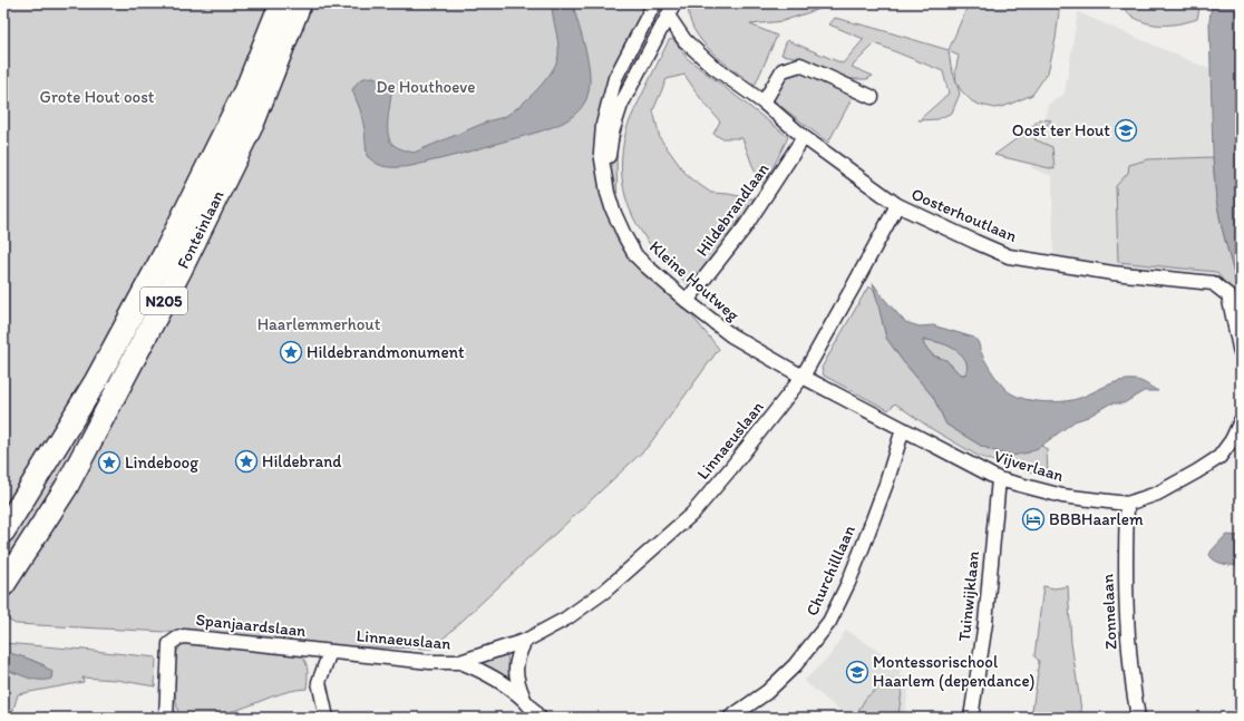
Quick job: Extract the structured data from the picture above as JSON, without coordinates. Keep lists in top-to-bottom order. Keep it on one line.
{"streets":{"main road":["Fonteinlaan","N205"],"street":["Hildebrandlaan","Oosterhoutlaan","Kleine Houtweg","Linnaeuslaan","Vijverlaan","Churchilllaan","Tuinwijklaan","Zonnelaan","Spanjaardslaan"]},"crossings":[["Hildebrandlaan","Oosterhoutlaan"],["Hildebrandlaan","Kleine Houtweg"],["Oosterhoutlaan","Kleine Houtweg"],["Oosterhoutlaan","Linnaeuslaan"],["Kleine Houtweg","Linnaeuslaan"],["Kleine Houtweg","Vijverlaan"],["Linnaeuslaan","Vijverlaan"],["Linnaeuslaan","Spanjaardslaan"],["Vijverlaan","Churchilllaan"],["Vijverlaan","Tuinwijklaan"],["Vijverlaan","Zonnelaan"]],"parks":["De Houthoeve","Grote Hout oost","Haarlemmerhout"],"places":{"school or university":["Oost ter Hout","Montessorischool Haarlem (dependance)"],"place":["Hildebrandmonument","Hildebrand","Lindeboog"],"hotel":["BBBHaarlem"]}}
